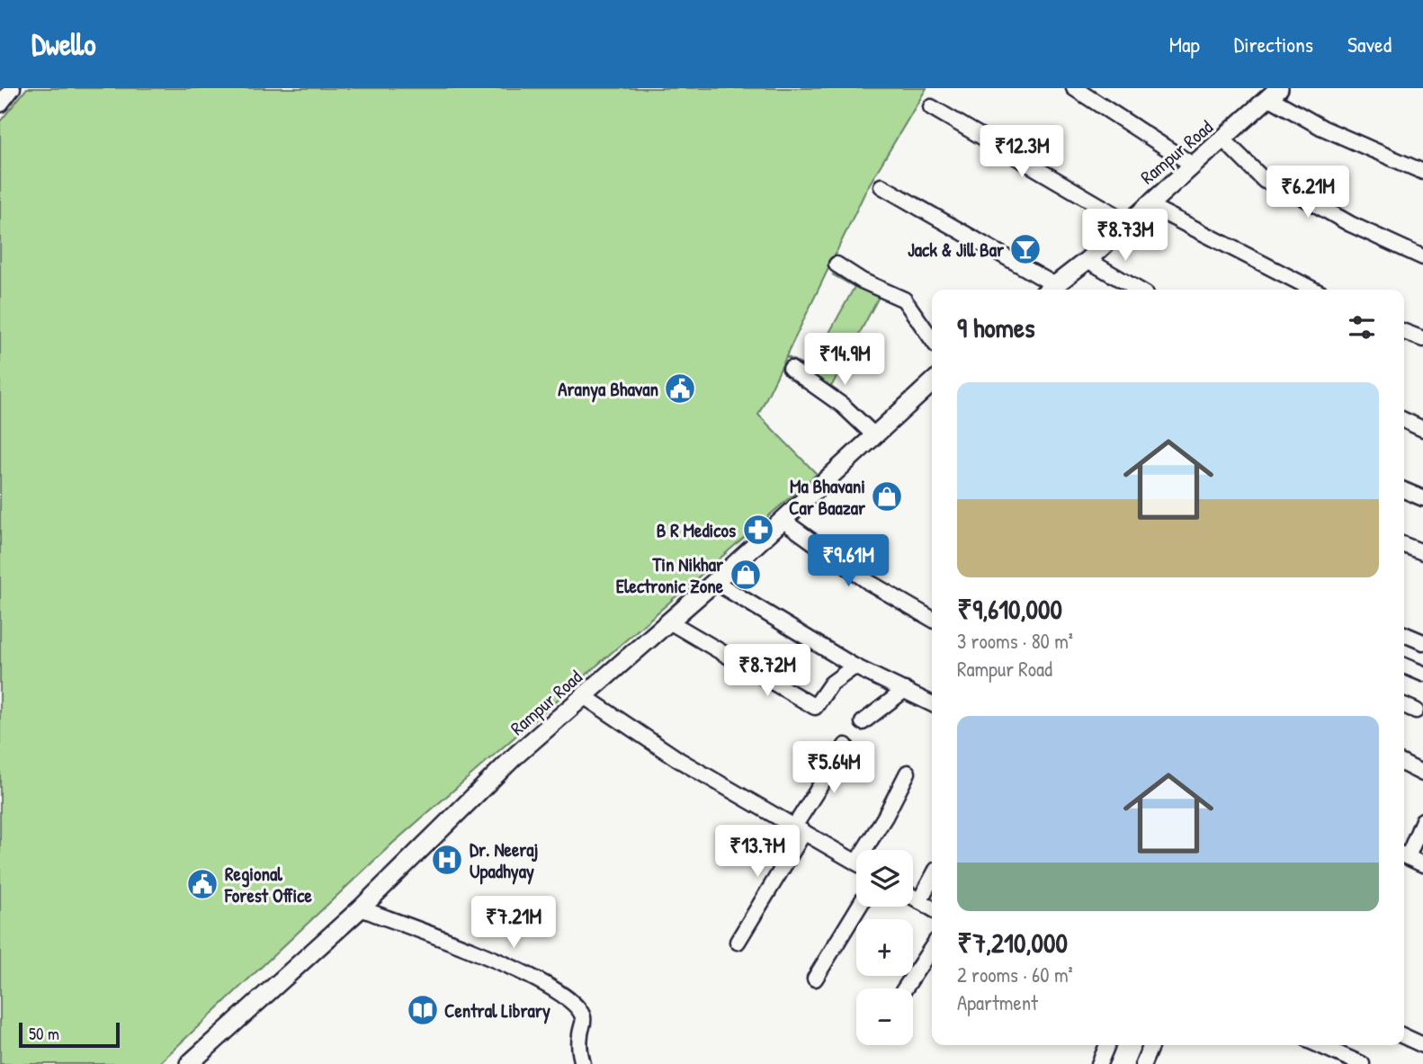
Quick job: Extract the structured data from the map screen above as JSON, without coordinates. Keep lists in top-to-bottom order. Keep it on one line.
{"streets":{"main road":["Rampur Road"]},"places":{"bar":["Jack & Jill Bar"],"public building":["Aranya Bhavan","Regional Forest Office"],"shop":["Ma Bhavani Car Baazar","Tin Nikhar Electronic Zone"],"pharmacy":["B R Medicos"],"hospital":["Dr. Neeraj Upadhyay"],"library":["Central Library"]},"scale_bar":"50 m","page":{"header":"Dwello","nav":["Map","Directions","Saved"],"price":["₹12.3M","₹6.21M","₹8.73M","₹14.9M","₹9.61M","₹8.72M","₹5.64M","₹13.7M","₹7.21M"],"heading":"9 homes","list":[{"name":"₹9,610,000","note":"3 rooms · 80 m² · Rampur Road"},{"name":"₹7,210,000","note":"2 rooms · 60 m² · Apartment"}],"map_buttons":["+","−"],"scale":"50 m"}}
